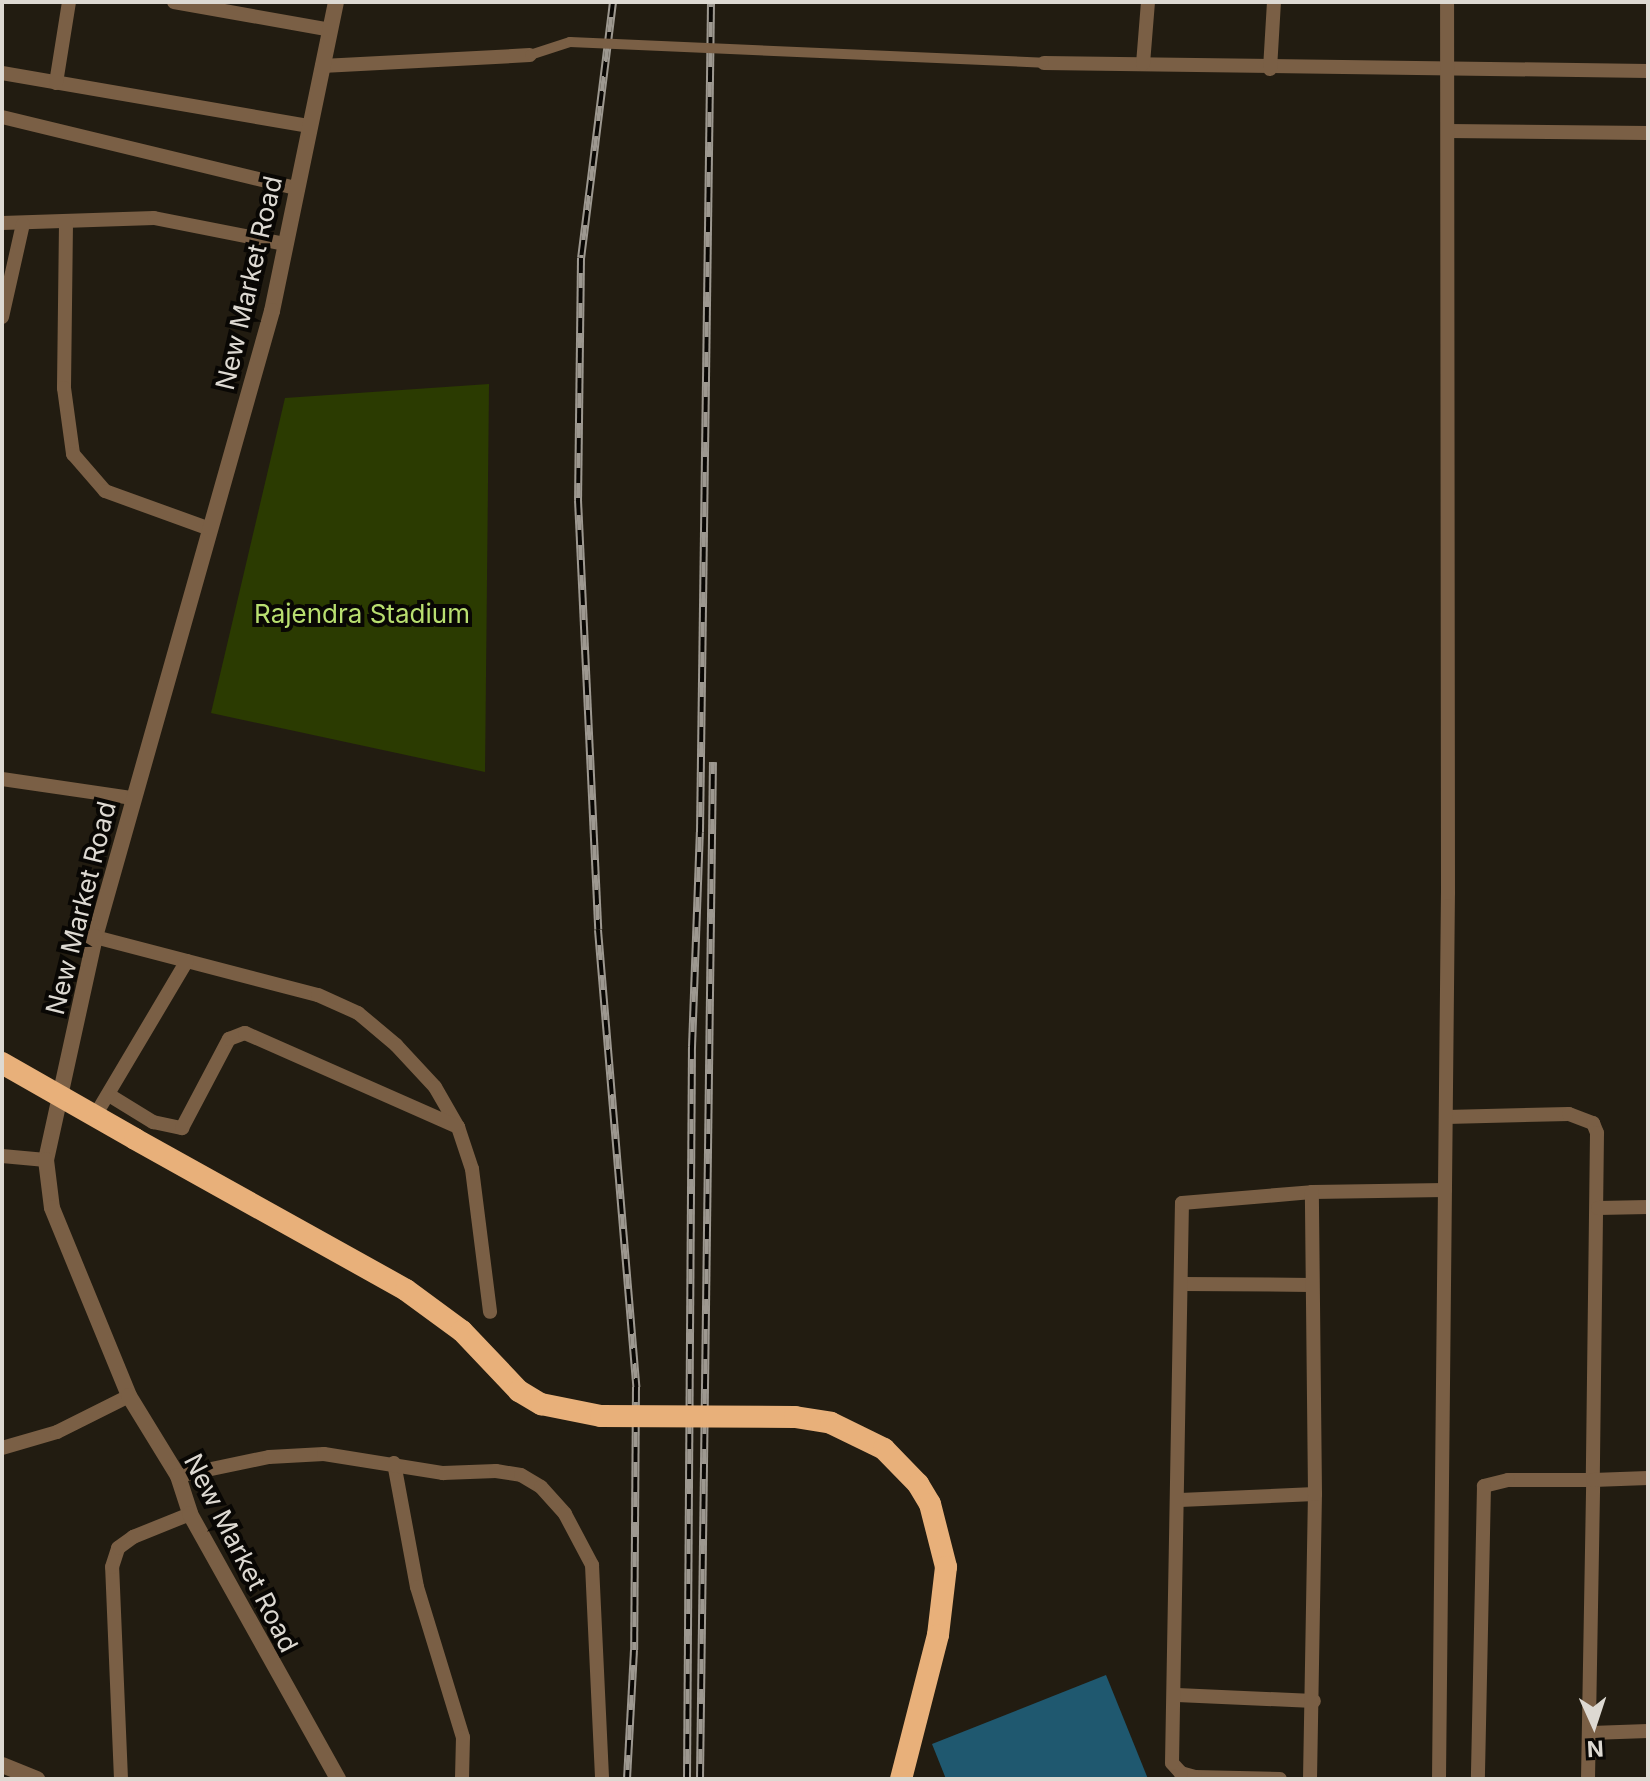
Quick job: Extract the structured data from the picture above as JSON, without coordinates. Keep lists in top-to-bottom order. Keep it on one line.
{"streets":{"street":["New Market Road"]},"parks":["Rajendra Stadium"],"north":"bottom"}
